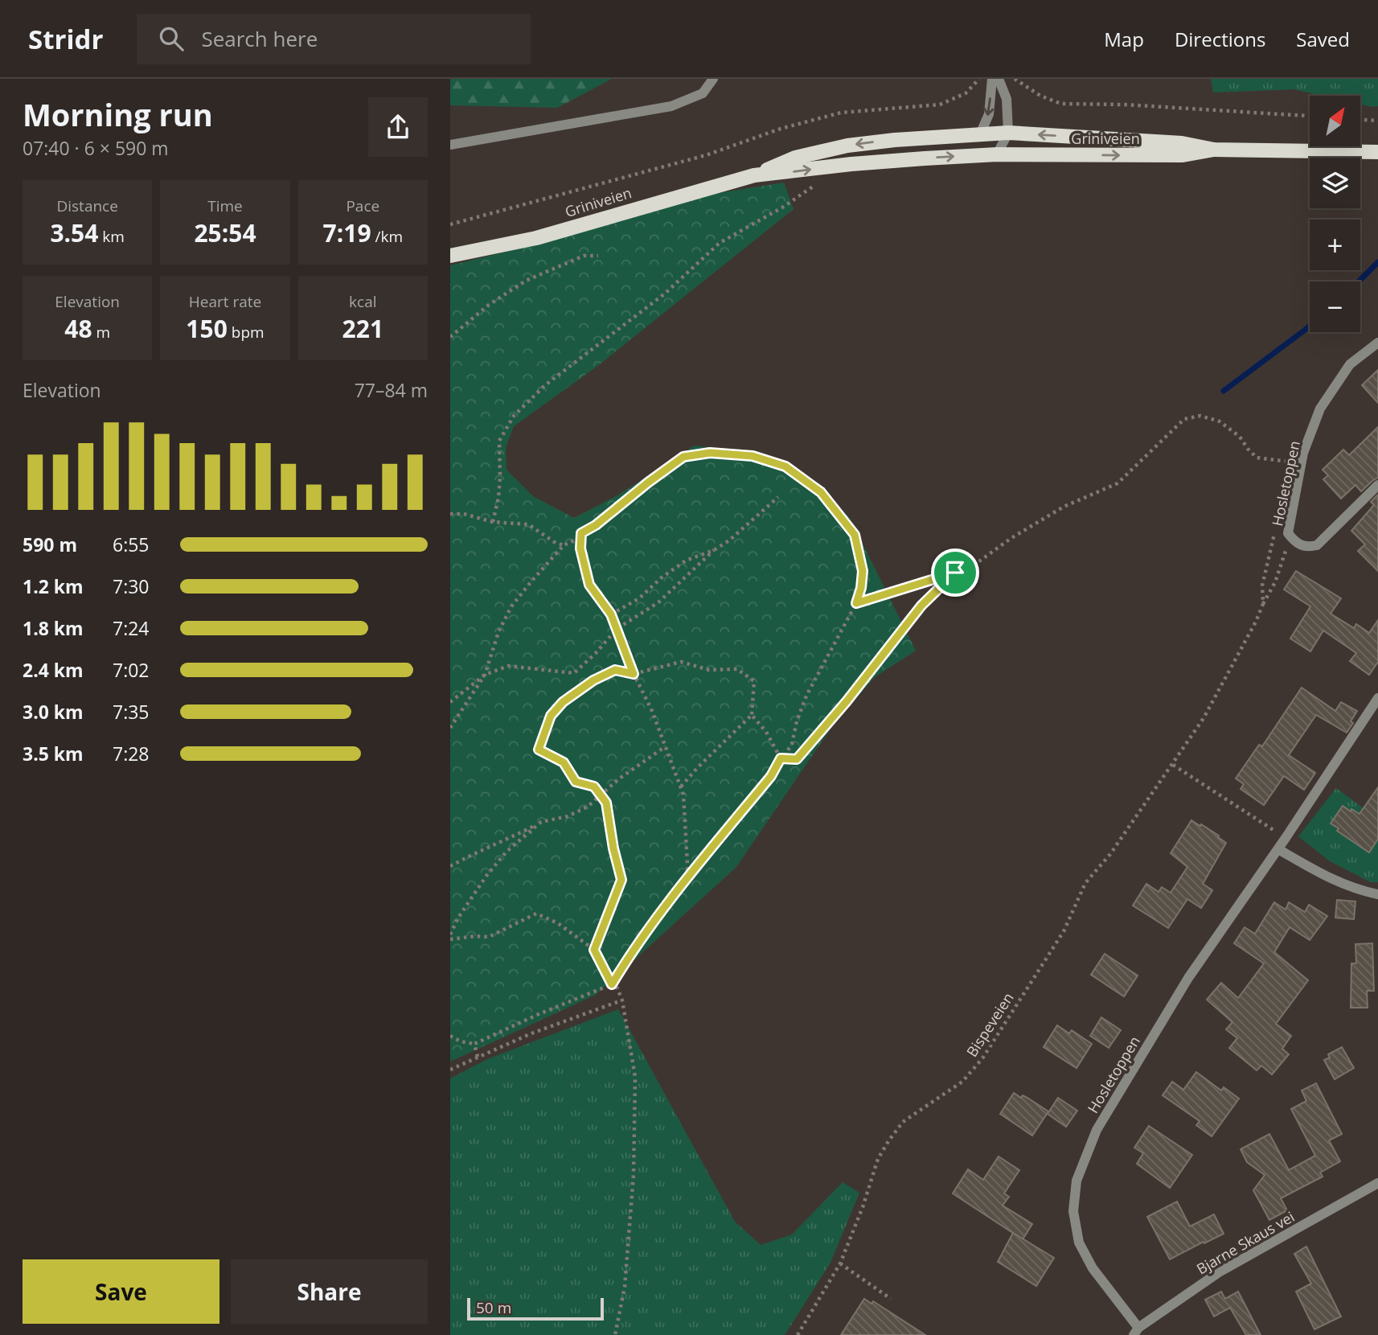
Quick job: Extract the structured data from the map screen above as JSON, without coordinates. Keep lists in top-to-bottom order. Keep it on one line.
{"streets":{"main road":["Griniveien"],"street":["Hosletoppen","Bjarne Skaus vei"],"path":["Bispeveien"]},"crossings":[["Hosletoppen","Bjarne Skaus vei"]],"scale_bar":"50 m","north":"top right","page":{"header":"Stridr","search":"Search here","nav":["Map","Directions","Saved"],"heading":["Morning run","07:40 · 6 × 590 m"],"map_buttons":["+","−"],"stats":[["Distance","3.54 km"],["Time","25:54"],["Pace","7:19 /km"],["Elevation","48 m"],["Heart rate","150 bpm"],["kcal","221"]],"chart":["Elevation","77–84 m"],"list":[{"name":"590 m","note":"6:55"},{"name":"1.2 km","note":"7:30"},{"name":"1.8 km","note":"7:24"},{"name":"2.4 km","note":"7:02"},{"name":"3.0 km","note":"7:35"},{"name":"3.5 km","note":"7:28"}],"buttons":["Save","Share"],"scale":"50 m"}}
